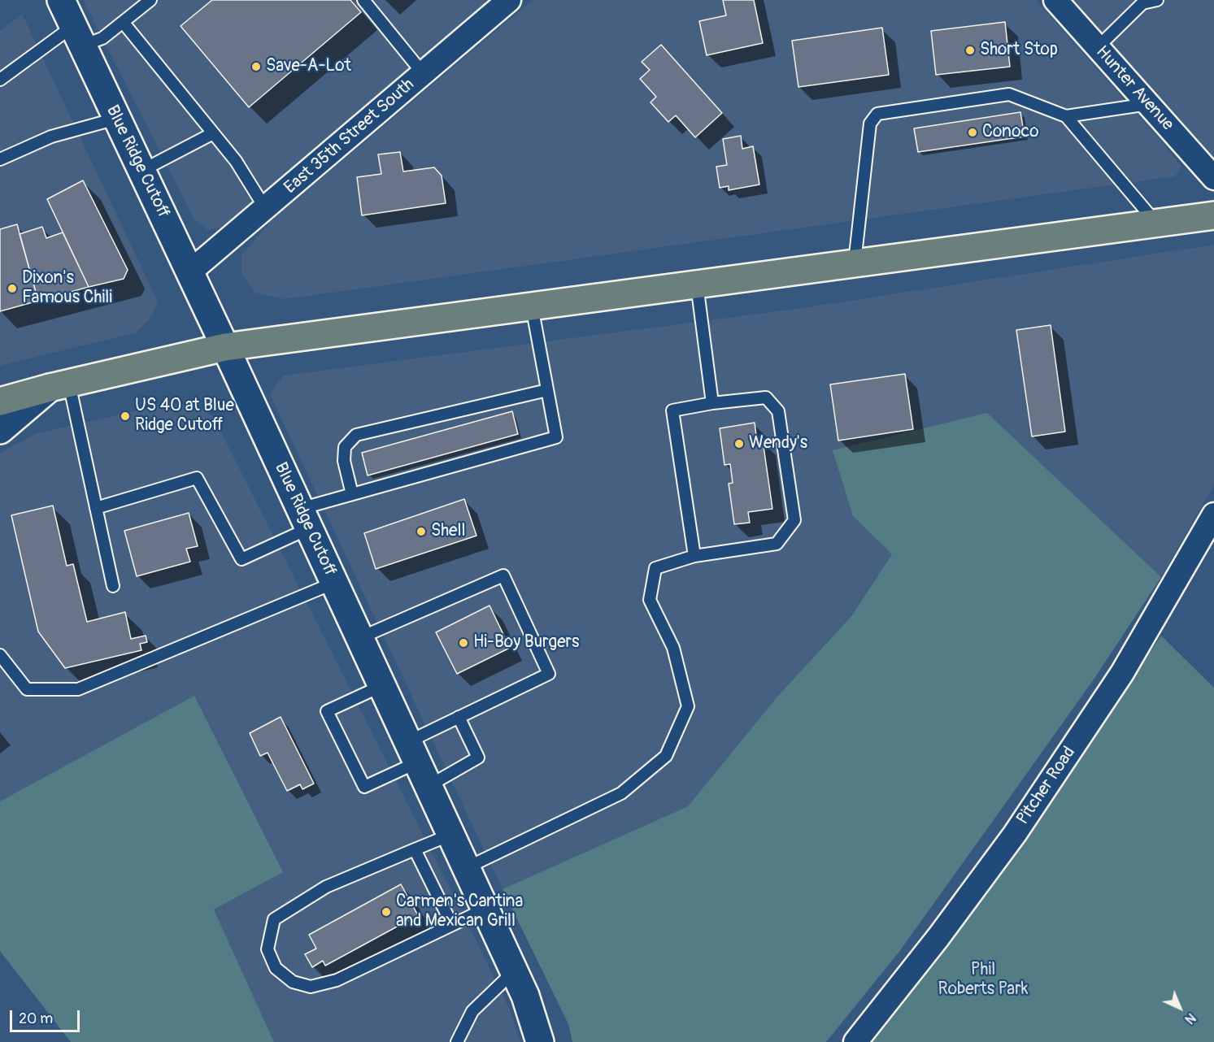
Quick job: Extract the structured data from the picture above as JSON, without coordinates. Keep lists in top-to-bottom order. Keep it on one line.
{"streets":{"main road":["Blue Ridge Cutoff"],"street":["Hunter Avenue","East 35th Street South","Pitcher Road"]},"crossings":[["East 35th Street South","Blue Ridge Cutoff"]],"parks":["Phil Roberts Park"],"places":["Short Stop","Save-A-Lot","Conoco","Dixon's Famous Chili","US 40 at Blue Ridge Cutoff","Wendy's","Shell","Hi-Boy Burgers","Carmen's Cantina and Mexican Grill"],"scale_bar":"20 m","north":"bottom right"}
